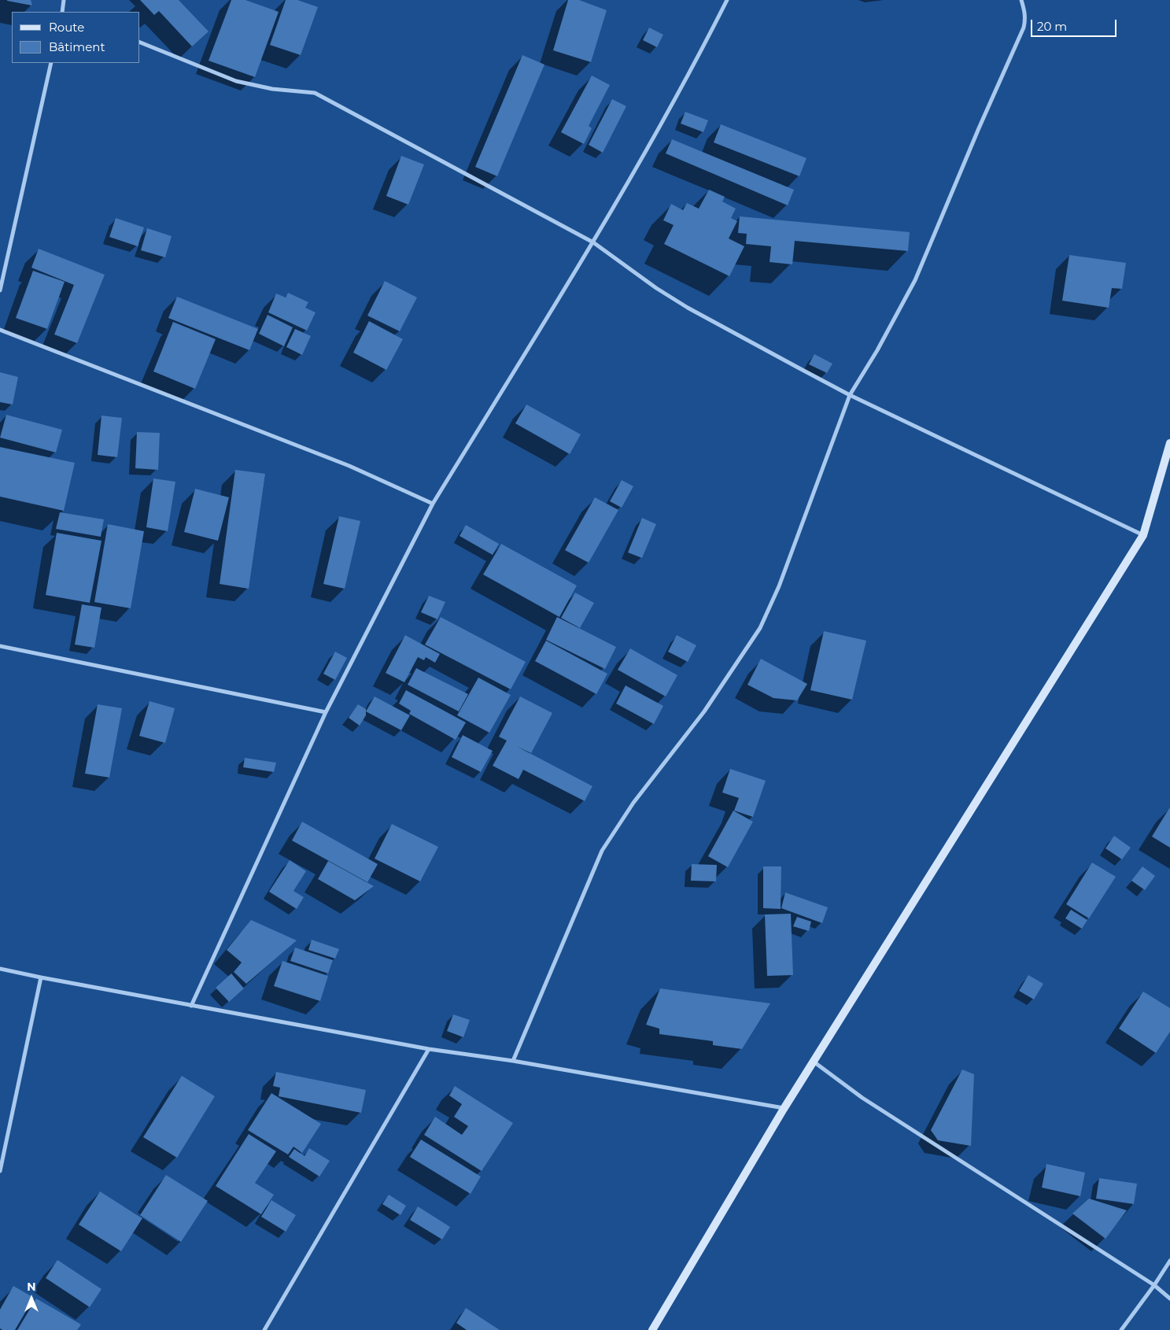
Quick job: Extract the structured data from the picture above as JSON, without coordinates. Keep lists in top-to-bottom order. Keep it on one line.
{"legend":["Route","Bâtiment"],"scale_bar":"20 m","north":"top"}
